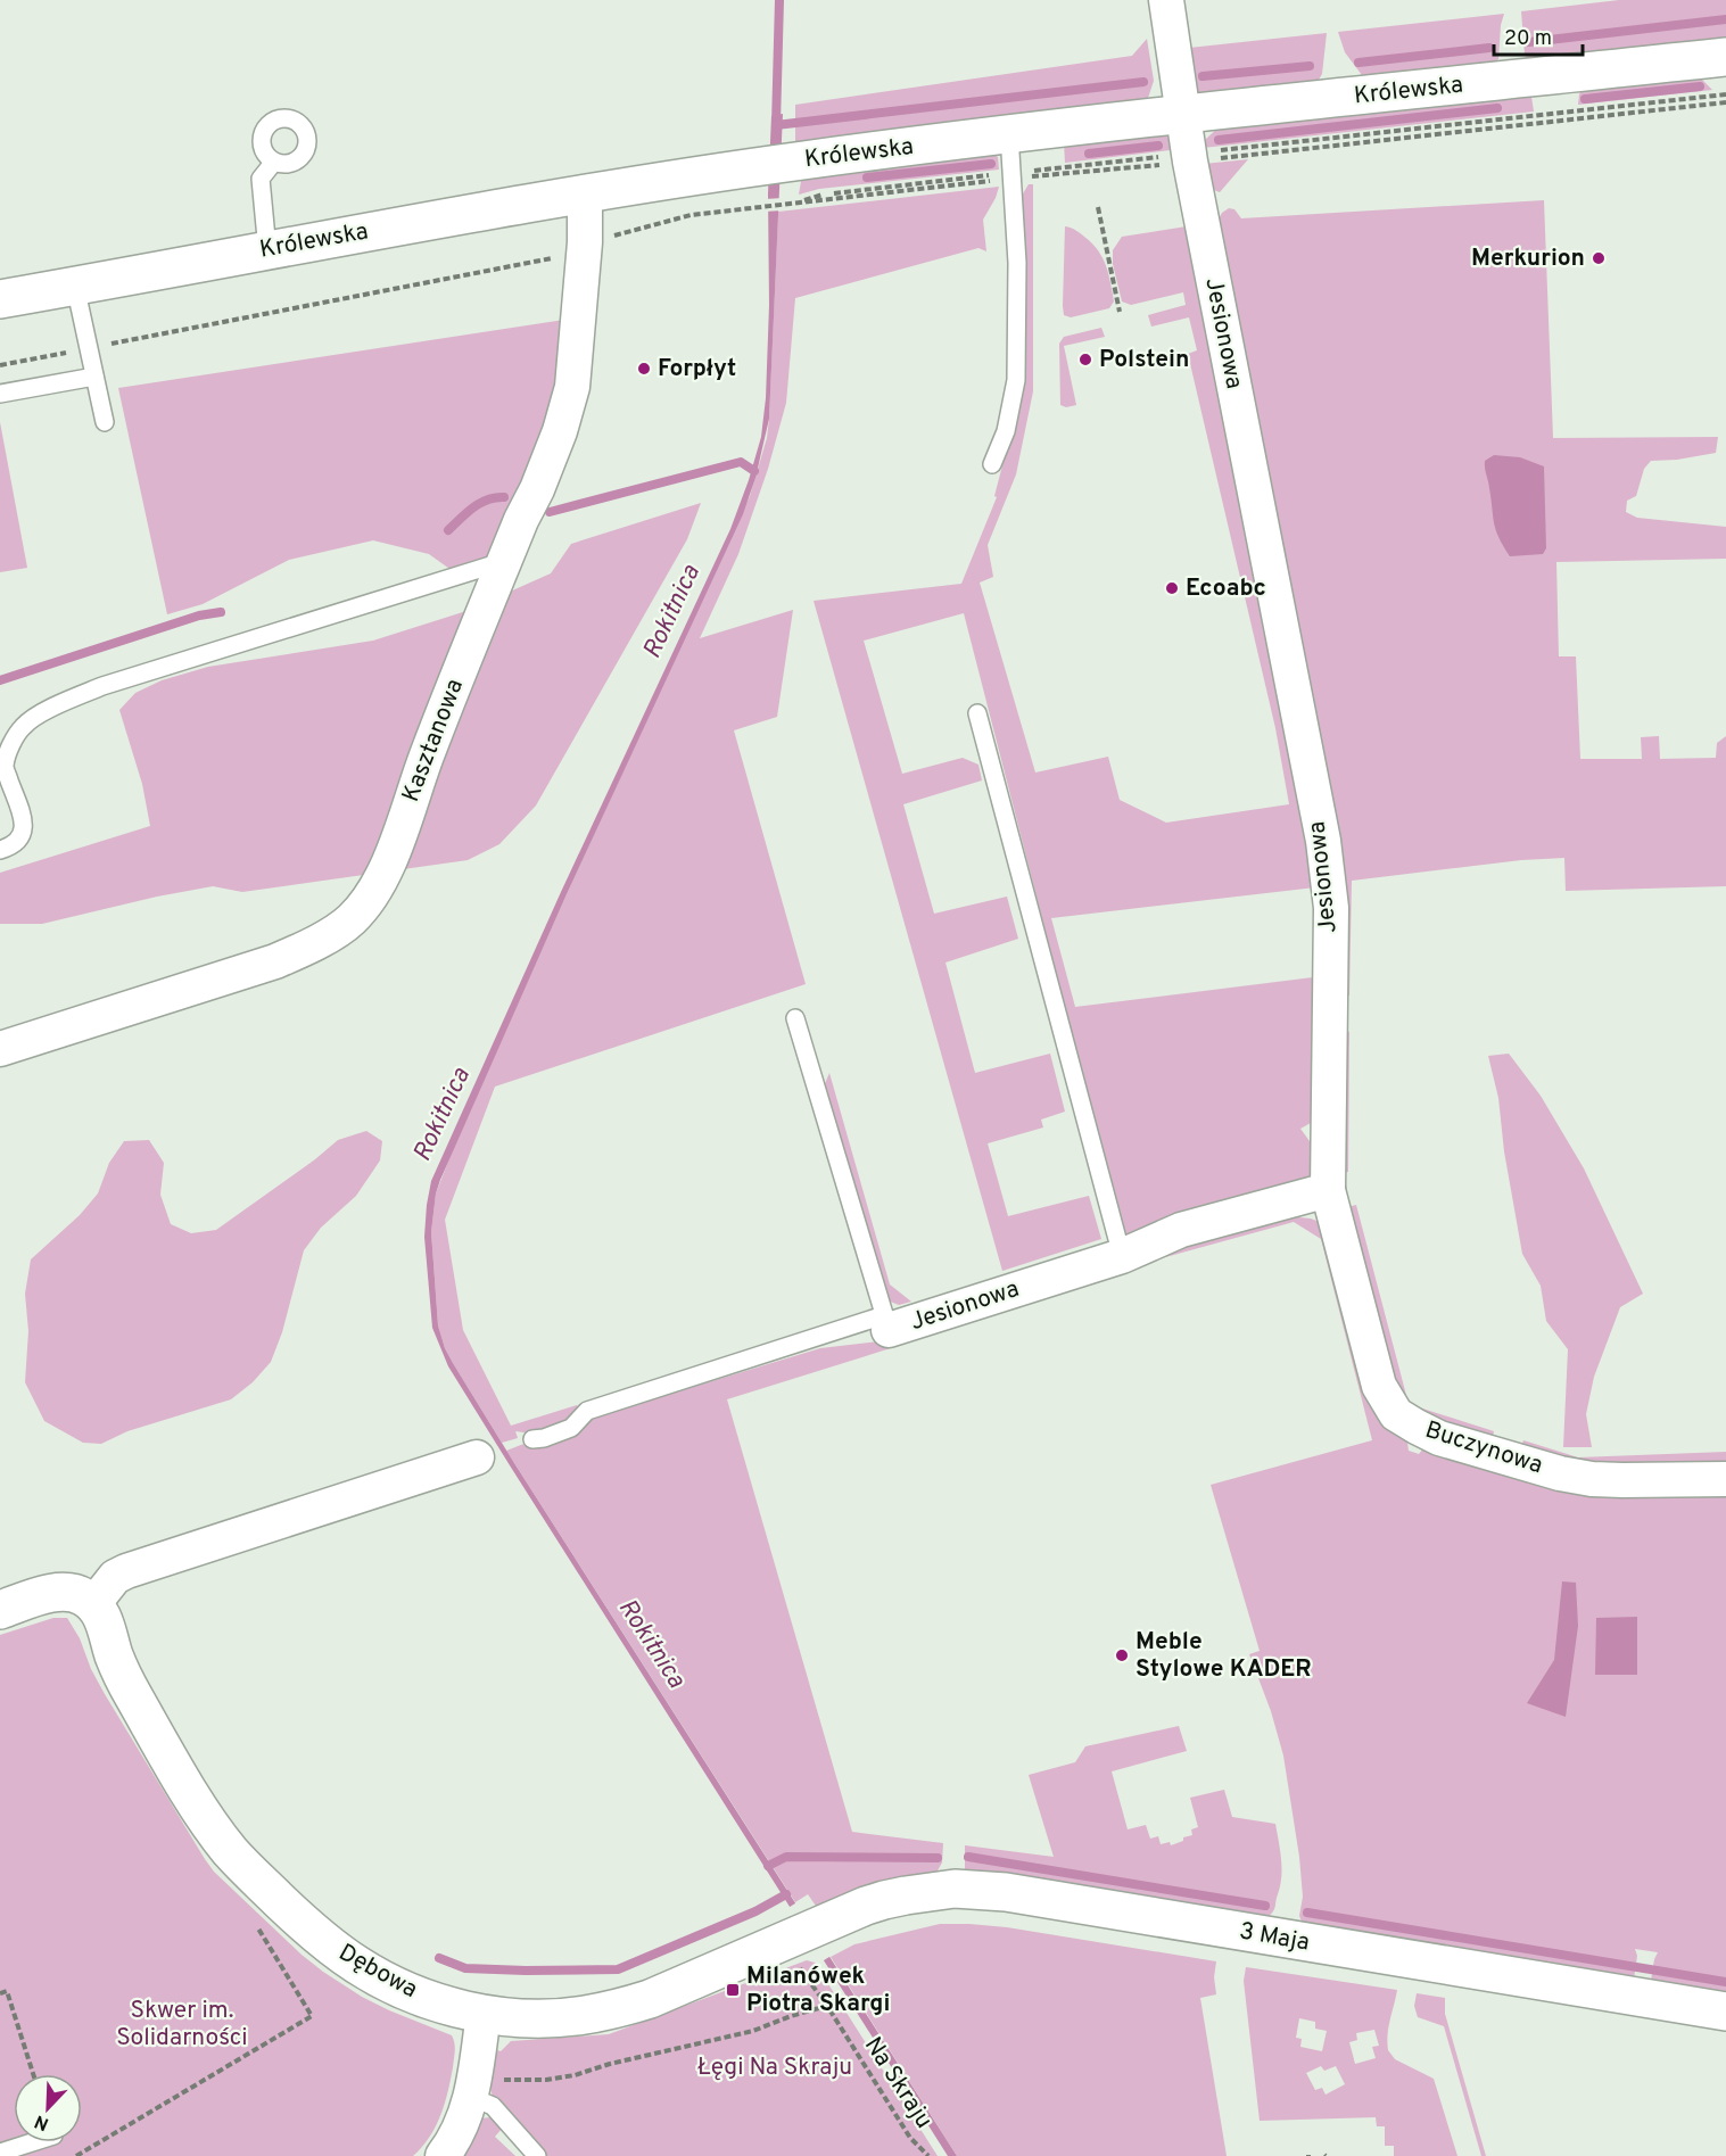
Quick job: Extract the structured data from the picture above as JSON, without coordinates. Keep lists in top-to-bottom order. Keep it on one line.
{"streets":{"street":["Królewska","Jesionowa","Kasztanowa","Buczynowa","3 Maja","Dębowa"],"path":["Na Skraju"]},"crossings":[["Królewska","Jesionowa"],["Królewska","Kasztanowa"],["Jesionowa","Buczynowa"],["3 Maja","Dębowa"],["3 Maja","Na Skraju"],["Dębowa","Na Skraju"]],"water":["Rokitnica"],"parks":["Skwer im. Solidarności","Łęgi Na Skraju"],"places":{"other":["Merkurion","Polstein","Forpłyt","Ecoabc","Meble Stylowe KADER"],"transit":["Milanówek Piotra Skargi"]},"scale_bar":"20 m","north":"bottom left"}
